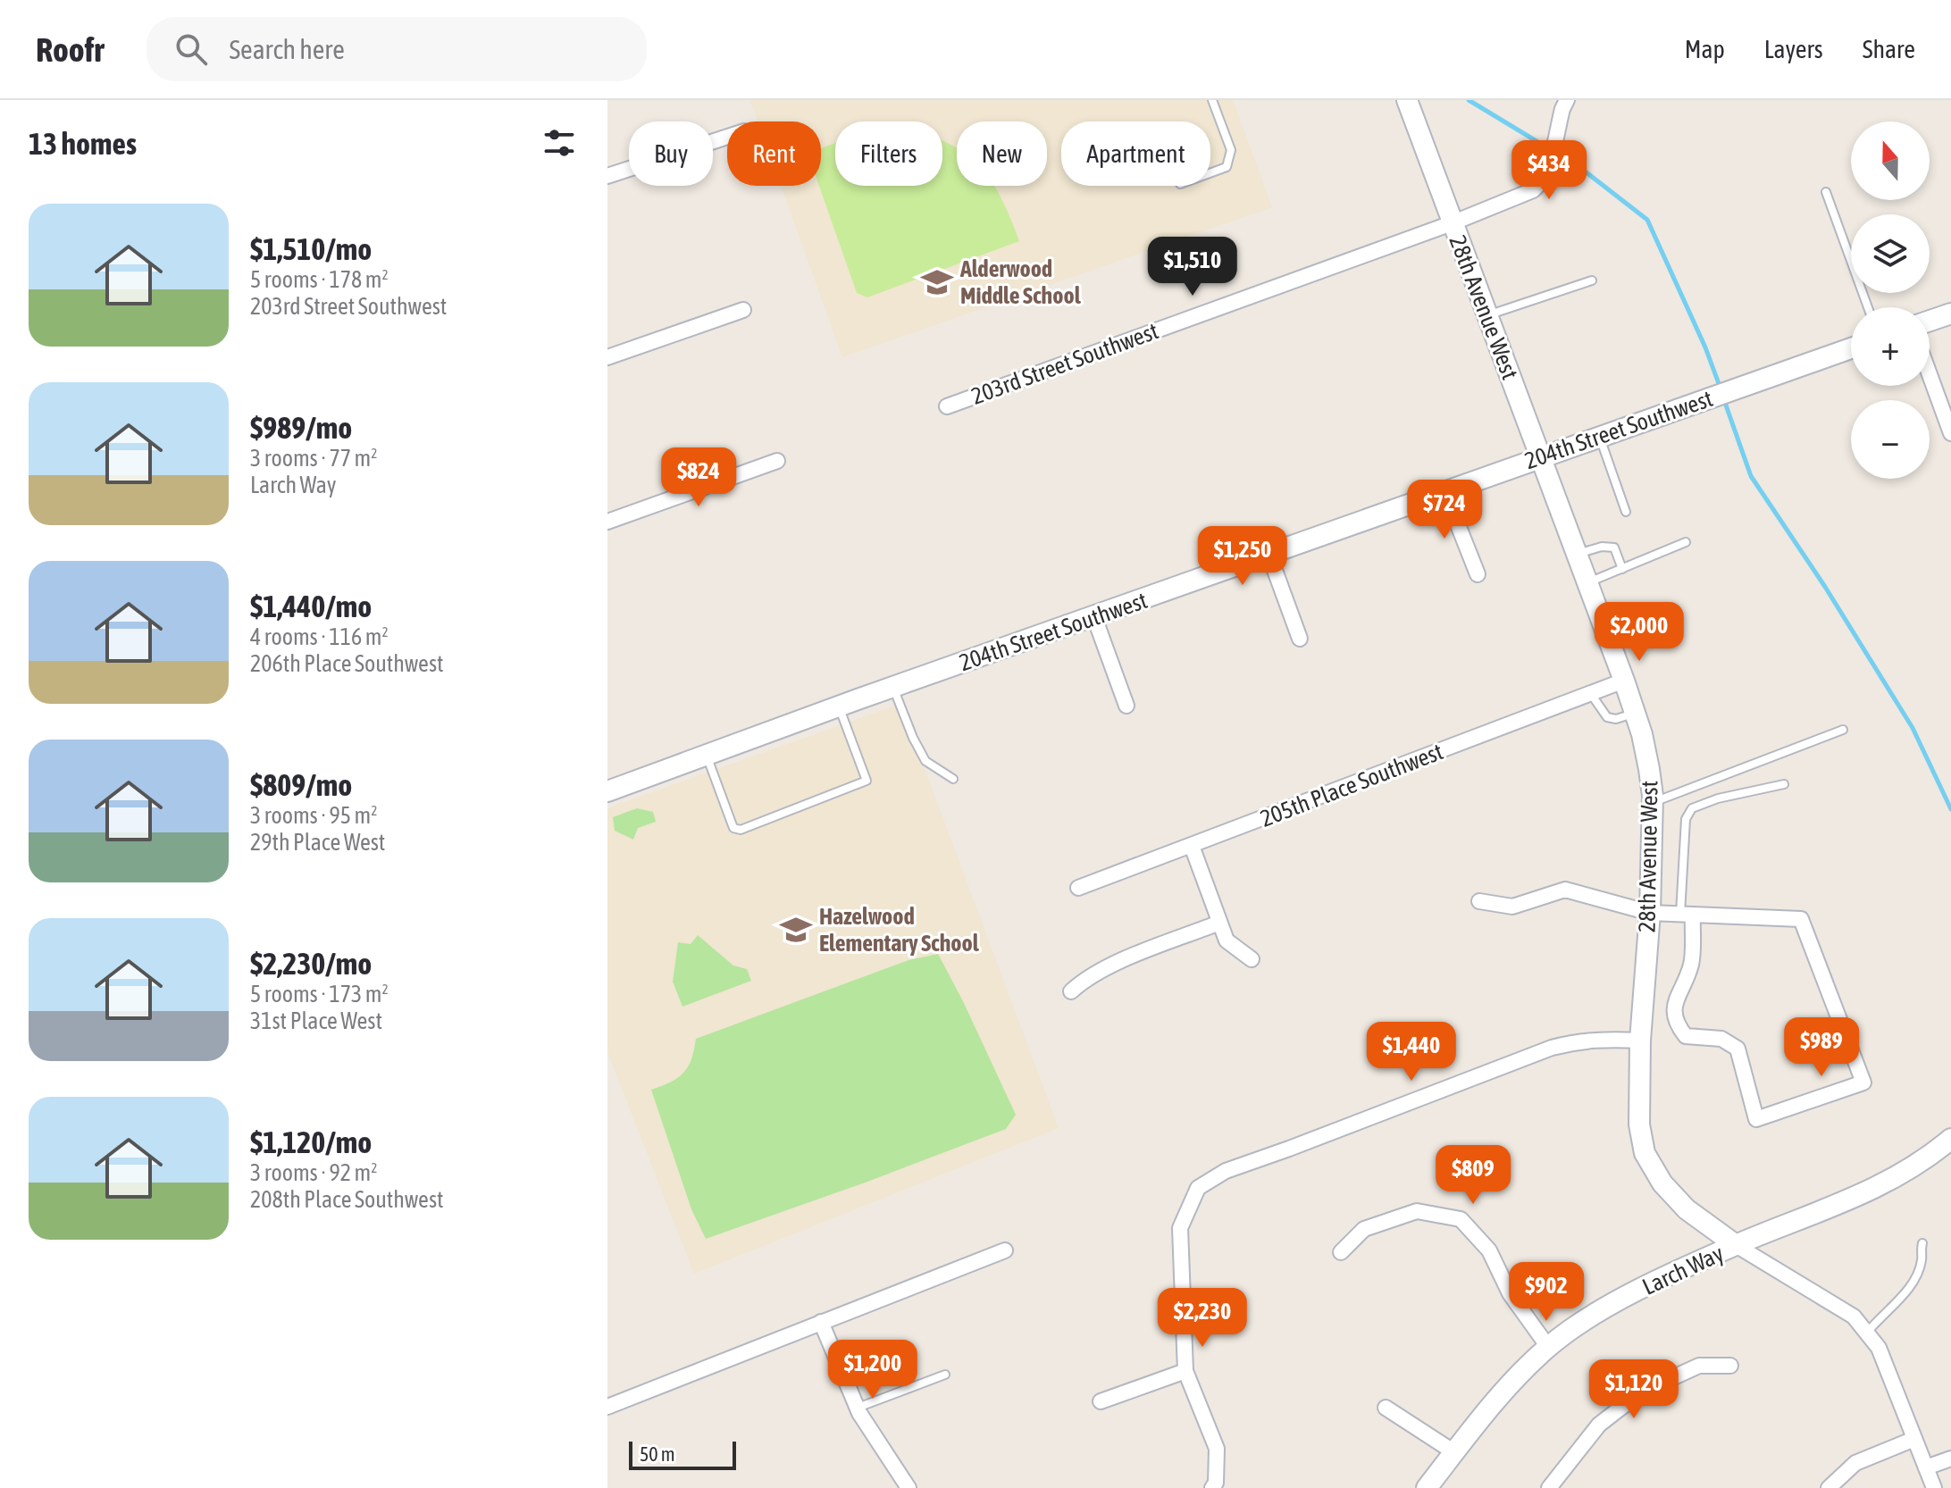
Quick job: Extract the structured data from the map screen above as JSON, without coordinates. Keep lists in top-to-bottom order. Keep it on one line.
{"streets":{"street":["28th Avenue West","203rd Street Southwest","204th Street Southwest","205th Place Southwest","Larch Way"]},"crossings":[["28th Avenue West","203rd Street Southwest"],["28th Avenue West","204th Street Southwest"],["28th Avenue West","205th Place Southwest"],["28th Avenue West","Larch Way"]],"places":{"school or university":["Alderwood Middle School","Hazelwood Elementary School"]},"scale_bar":"50 m","north":"top","page":{"header":"Roofr","search":"Search here","nav":["Map","Layers","Share"],"heading":"13 homes","map_buttons":["+","−"],"chip":["Buy","Rent","Filters","New","Apartment"],"price":["$434","$1,510","$824","$724","$1,250","$2,000","$989","$1,440","$809","$902","$2,230","$1,200","$1,120"],"list":[{"name":"$1,510/mo","note":"5 rooms · 178 m² · 203rd Street Southwest"},{"name":"$989/mo","note":"3 rooms · 77 m² · Larch Way"},{"name":"$1,440/mo","note":"4 rooms · 116 m² · 206th Place Southwest"},{"name":"$809/mo","note":"3 rooms · 95 m² · 29th Place West"},{"name":"$2,230/mo","note":"5 rooms · 173 m² · 31st Place West"},{"name":"$1,120/mo","note":"3 rooms · 92 m² · 208th Place Southwest"}],"scale":"50 m"}}
